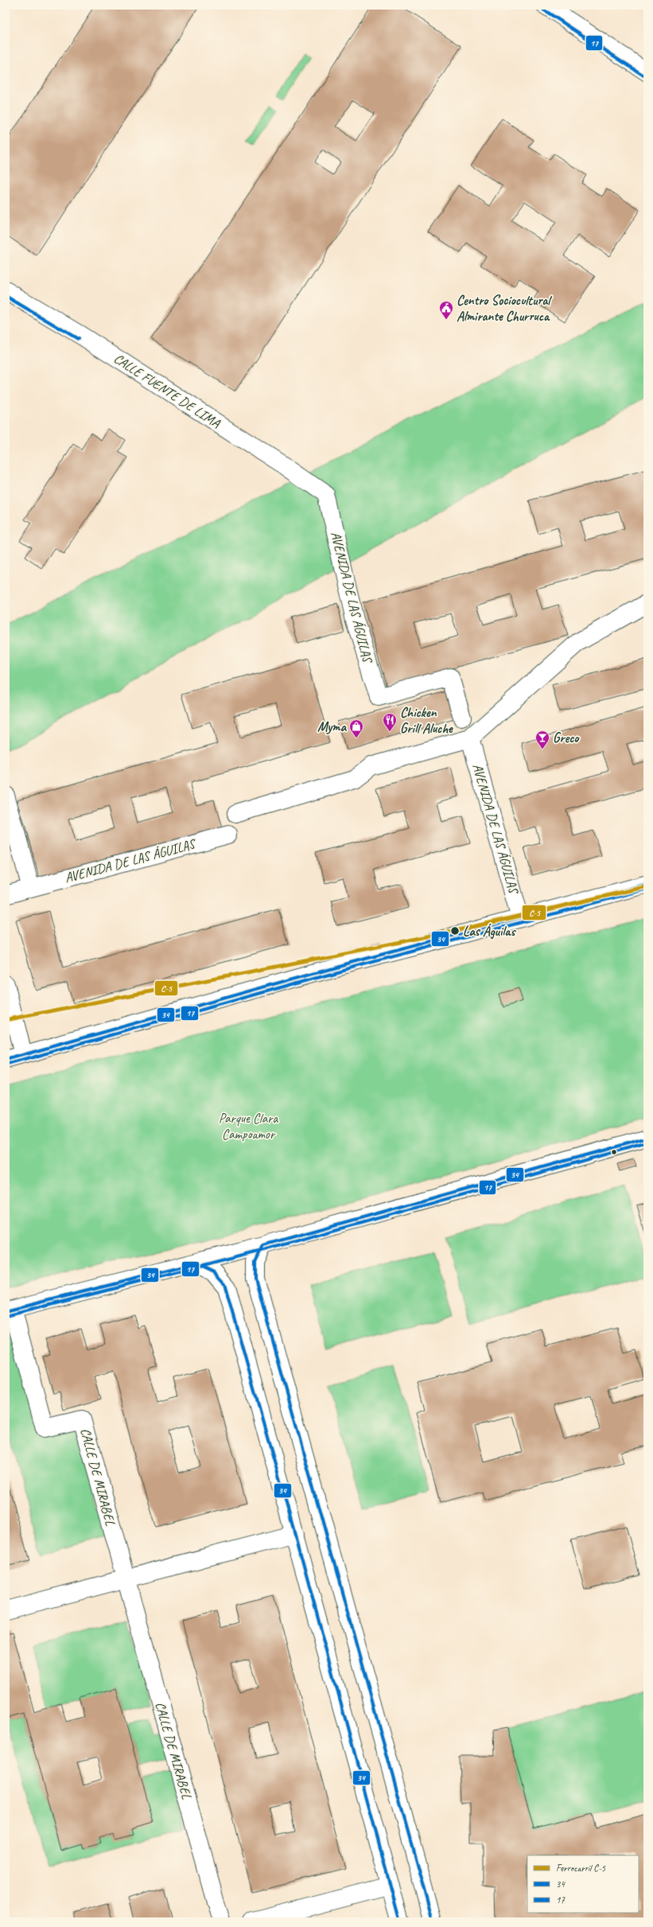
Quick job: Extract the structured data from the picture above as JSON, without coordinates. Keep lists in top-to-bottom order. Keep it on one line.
{"streets":{"street":["CALLE FUENTE DE LIMA","AVENIDA DE LAS ÁGUILAS","CALLE DE MIRABEL"]},"crossings":[["CALLE FUENTE DE LIMA","AVENIDA DE LAS ÁGUILAS"]],"parks":["Parque Clara Campoamor"],"places":{"public building":["Centro Sociocultural Almirante Churruca"],"restaurant":["Chicken Grill Aluche"],"shop":["Myma"],"bar":["Greco"],"other":["Las Águilas"]},"lines":["transit line 17","transit line 34","rail line C-5"],"legend":["Ferrocarril C-5","34","17"]}
